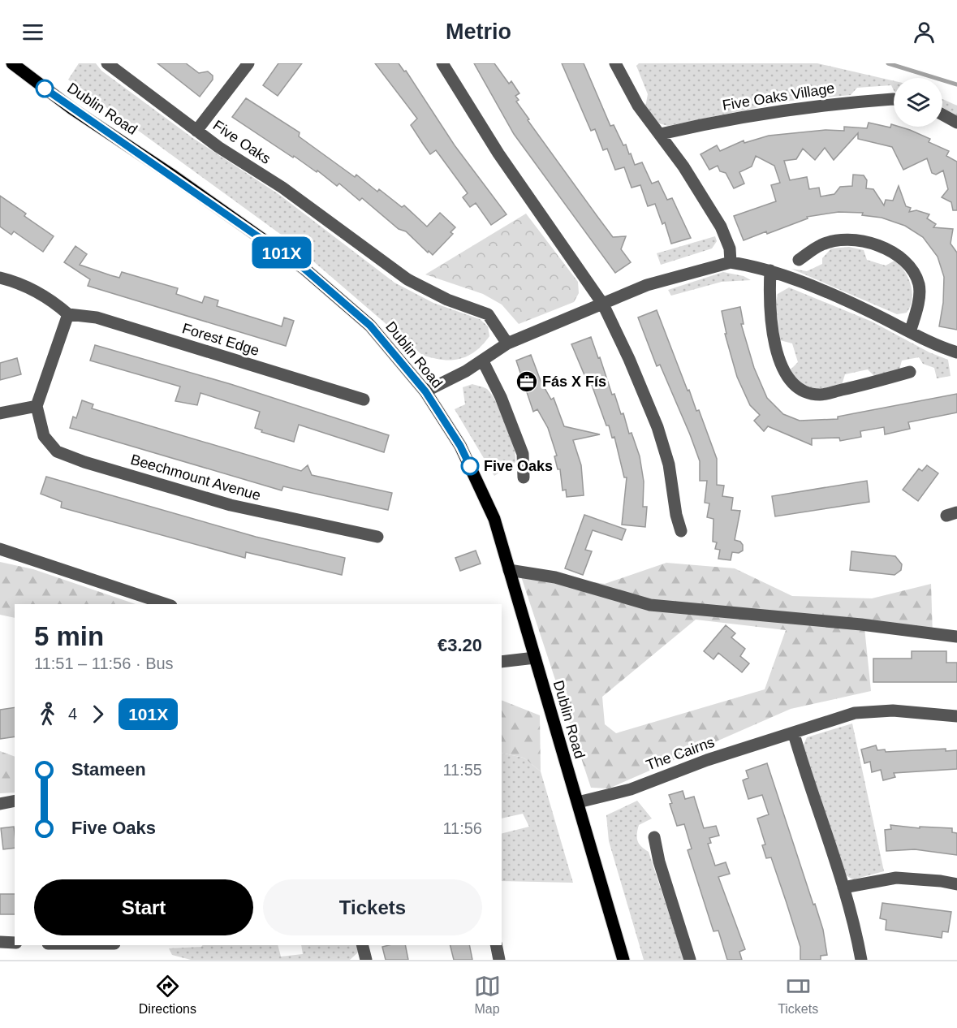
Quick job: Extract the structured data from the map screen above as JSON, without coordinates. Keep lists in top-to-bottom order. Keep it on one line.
{"streets":{"main road":["Dublin Road"],"street":["Five Oaks Village","Five Oaks","Forest Edge","Beechmount Avenue","The Cairns"]},"crossings":[["Dublin Road","The Cairns"]],"places":{"office":["Fás X Fís"],"other":["Five Oaks"]},"lines":["bus line 101X"],"page":{"header":"Metrio","on_map":"101X","heading":["5 min","11:51 – 11:56 · Bus","€3.20"],"legs":["4","101X"],"list":[{"name":"Stameen","value":"11:55"},{"name":"Five Oaks","value":"11:56"}],"buttons":["Start","Tickets"],"tabs":["Directions","Map","Tickets"]}}
